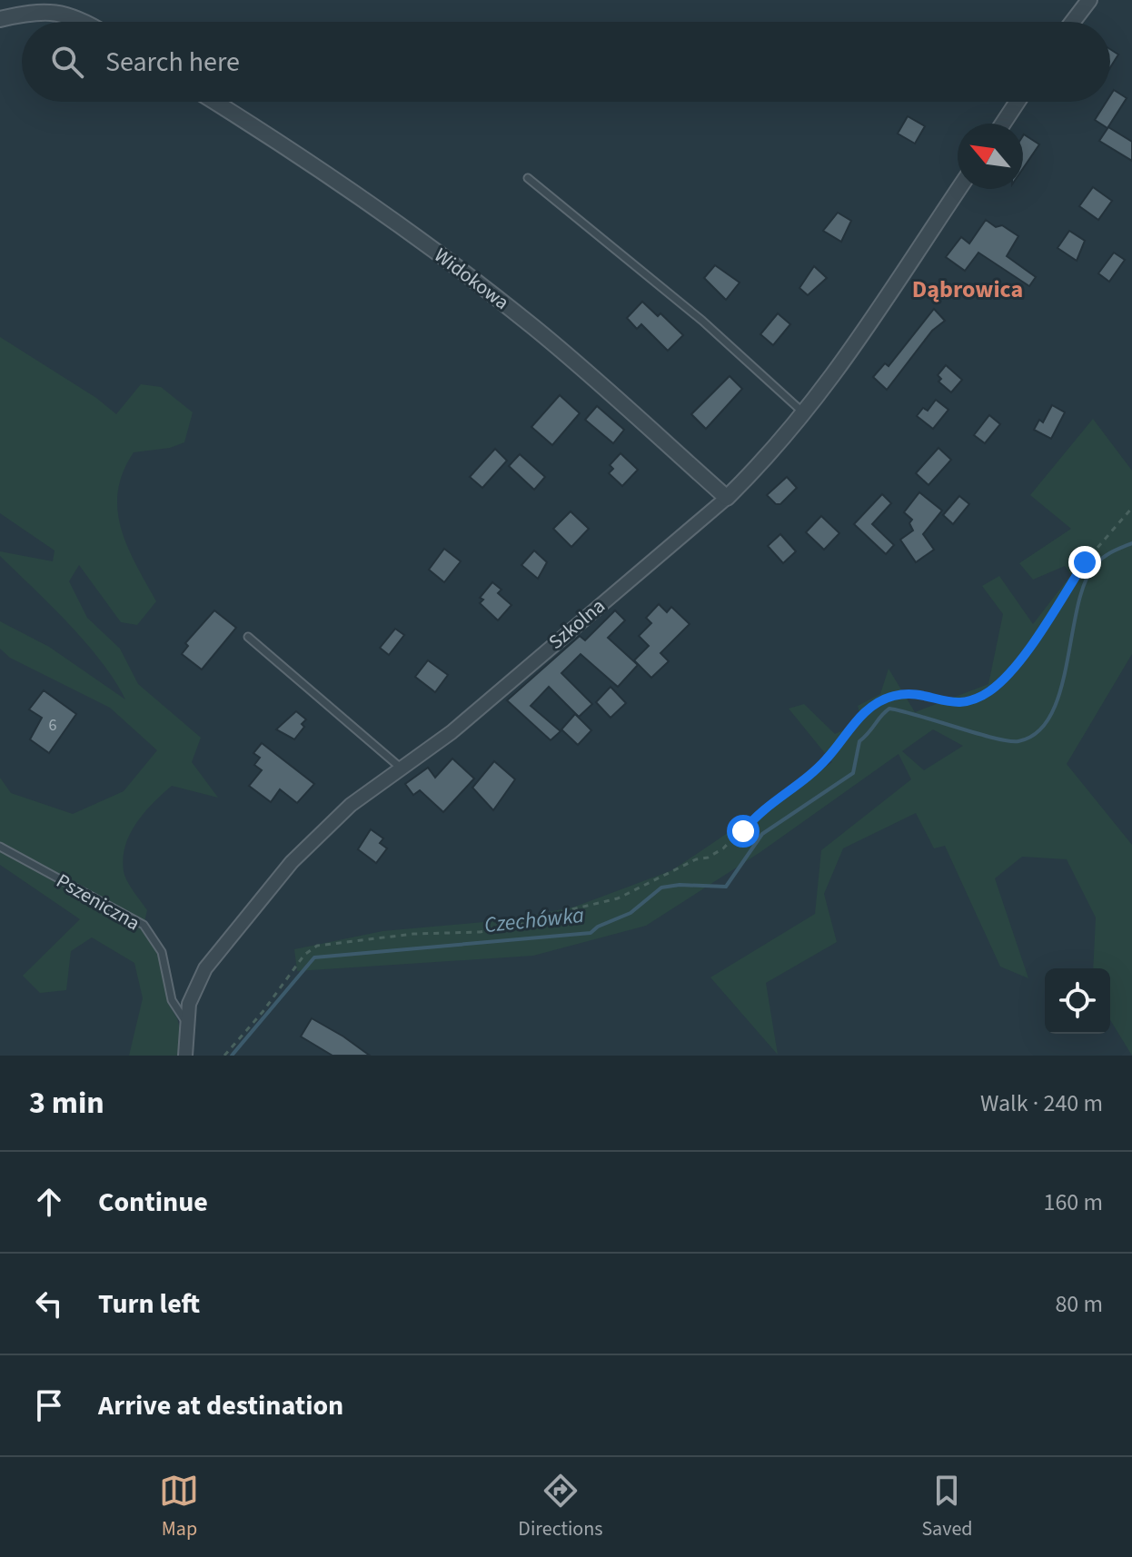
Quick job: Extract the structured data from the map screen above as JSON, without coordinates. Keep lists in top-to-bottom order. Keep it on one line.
{"streets":{"street":["Widokowa","Szkolna"],"lane":["Pszeniczna"]},"crossings":[["Widokowa","Szkolna"],["Szkolna","Pszeniczna"]],"districts":["Dąbrowica"],"water":["Czechówka"],"house_numbers":["6"],"north":"top left","page":{"search":"Search here","heading":["3 min","Walk · 240 m"],"list":[["Continue","160 m"],["Turn left","80 m"],"Arrive at destination"],"nav":["Map","Directions","Saved"]}}
